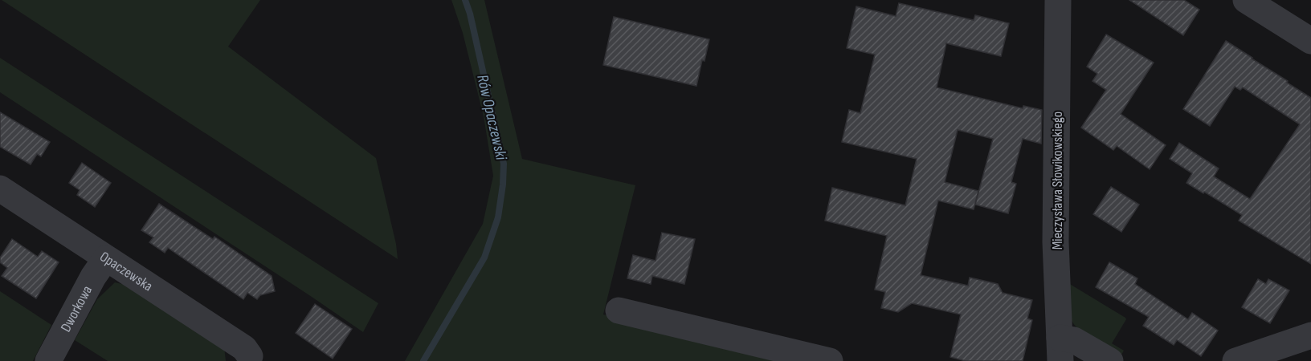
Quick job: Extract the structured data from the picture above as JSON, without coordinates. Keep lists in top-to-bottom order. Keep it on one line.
{"streets":{"street":["Mieczysława Słowikowskiego","Opaczewska","Dworkowa"]},"crossings":[["Opaczewska","Dworkowa"]],"water":["Rów Opaczewski"]}
